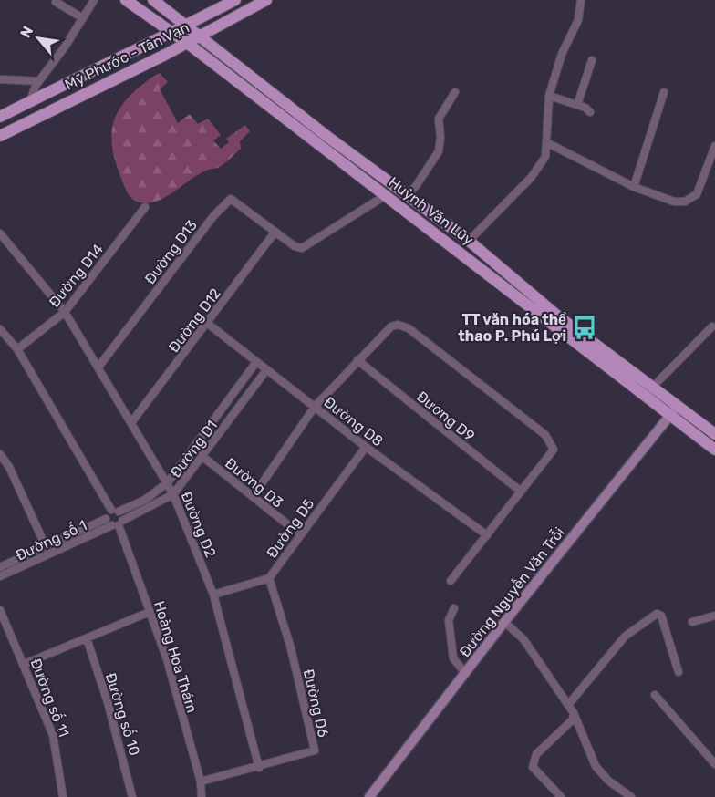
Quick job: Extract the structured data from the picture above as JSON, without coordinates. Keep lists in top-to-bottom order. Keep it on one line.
{"streets":{"main road":["Mỹ Phước - Tân Vạn","Huỳnh Văn Lũy"],"street":["Đường D13","Đường D14","Đường D12","Đường D9","Đường D8","Đường D1","Đường D3","Đường D2","Đường D5","Đường số 1","Đường Nguyễn Văn Trỗi","Hoàng Hoa Thám","Đường số 11","Đường D6","Đường số 10"]},"crossings":[["Mỹ Phước - Tân Vạn","Huỳnh Văn Lũy"],["Huỳnh Văn Lũy","Đường Nguyễn Văn Trỗi"],["Đường D13","Đường D12"],["Đường D13","Đường D2"],["Đường D14","Đường D2"],["Đường D12","Đường D8"],["Đường D12","Đường D2"],["Đường D8","Đường D1"],["Đường D8","Đường D5"],["Đường D1","Đường D3"],["Đường D1","Đường D2"],["Đường D1","Đường số 1"],["Đường D1","Hoàng Hoa Thám"],["Đường D3","Đường D5"],["Đường D2","Đường D5"],["Đường D2","Đường D6"],["Đường D5","Đường D6"],["Đường số 1","Hoàng Hoa Thám"],["Hoàng Hoa Thám","Đường D6"]],"places":{"bus stop":["TT văn hóa thể thao P. Phú Lợi"]},"north":"top left"}
